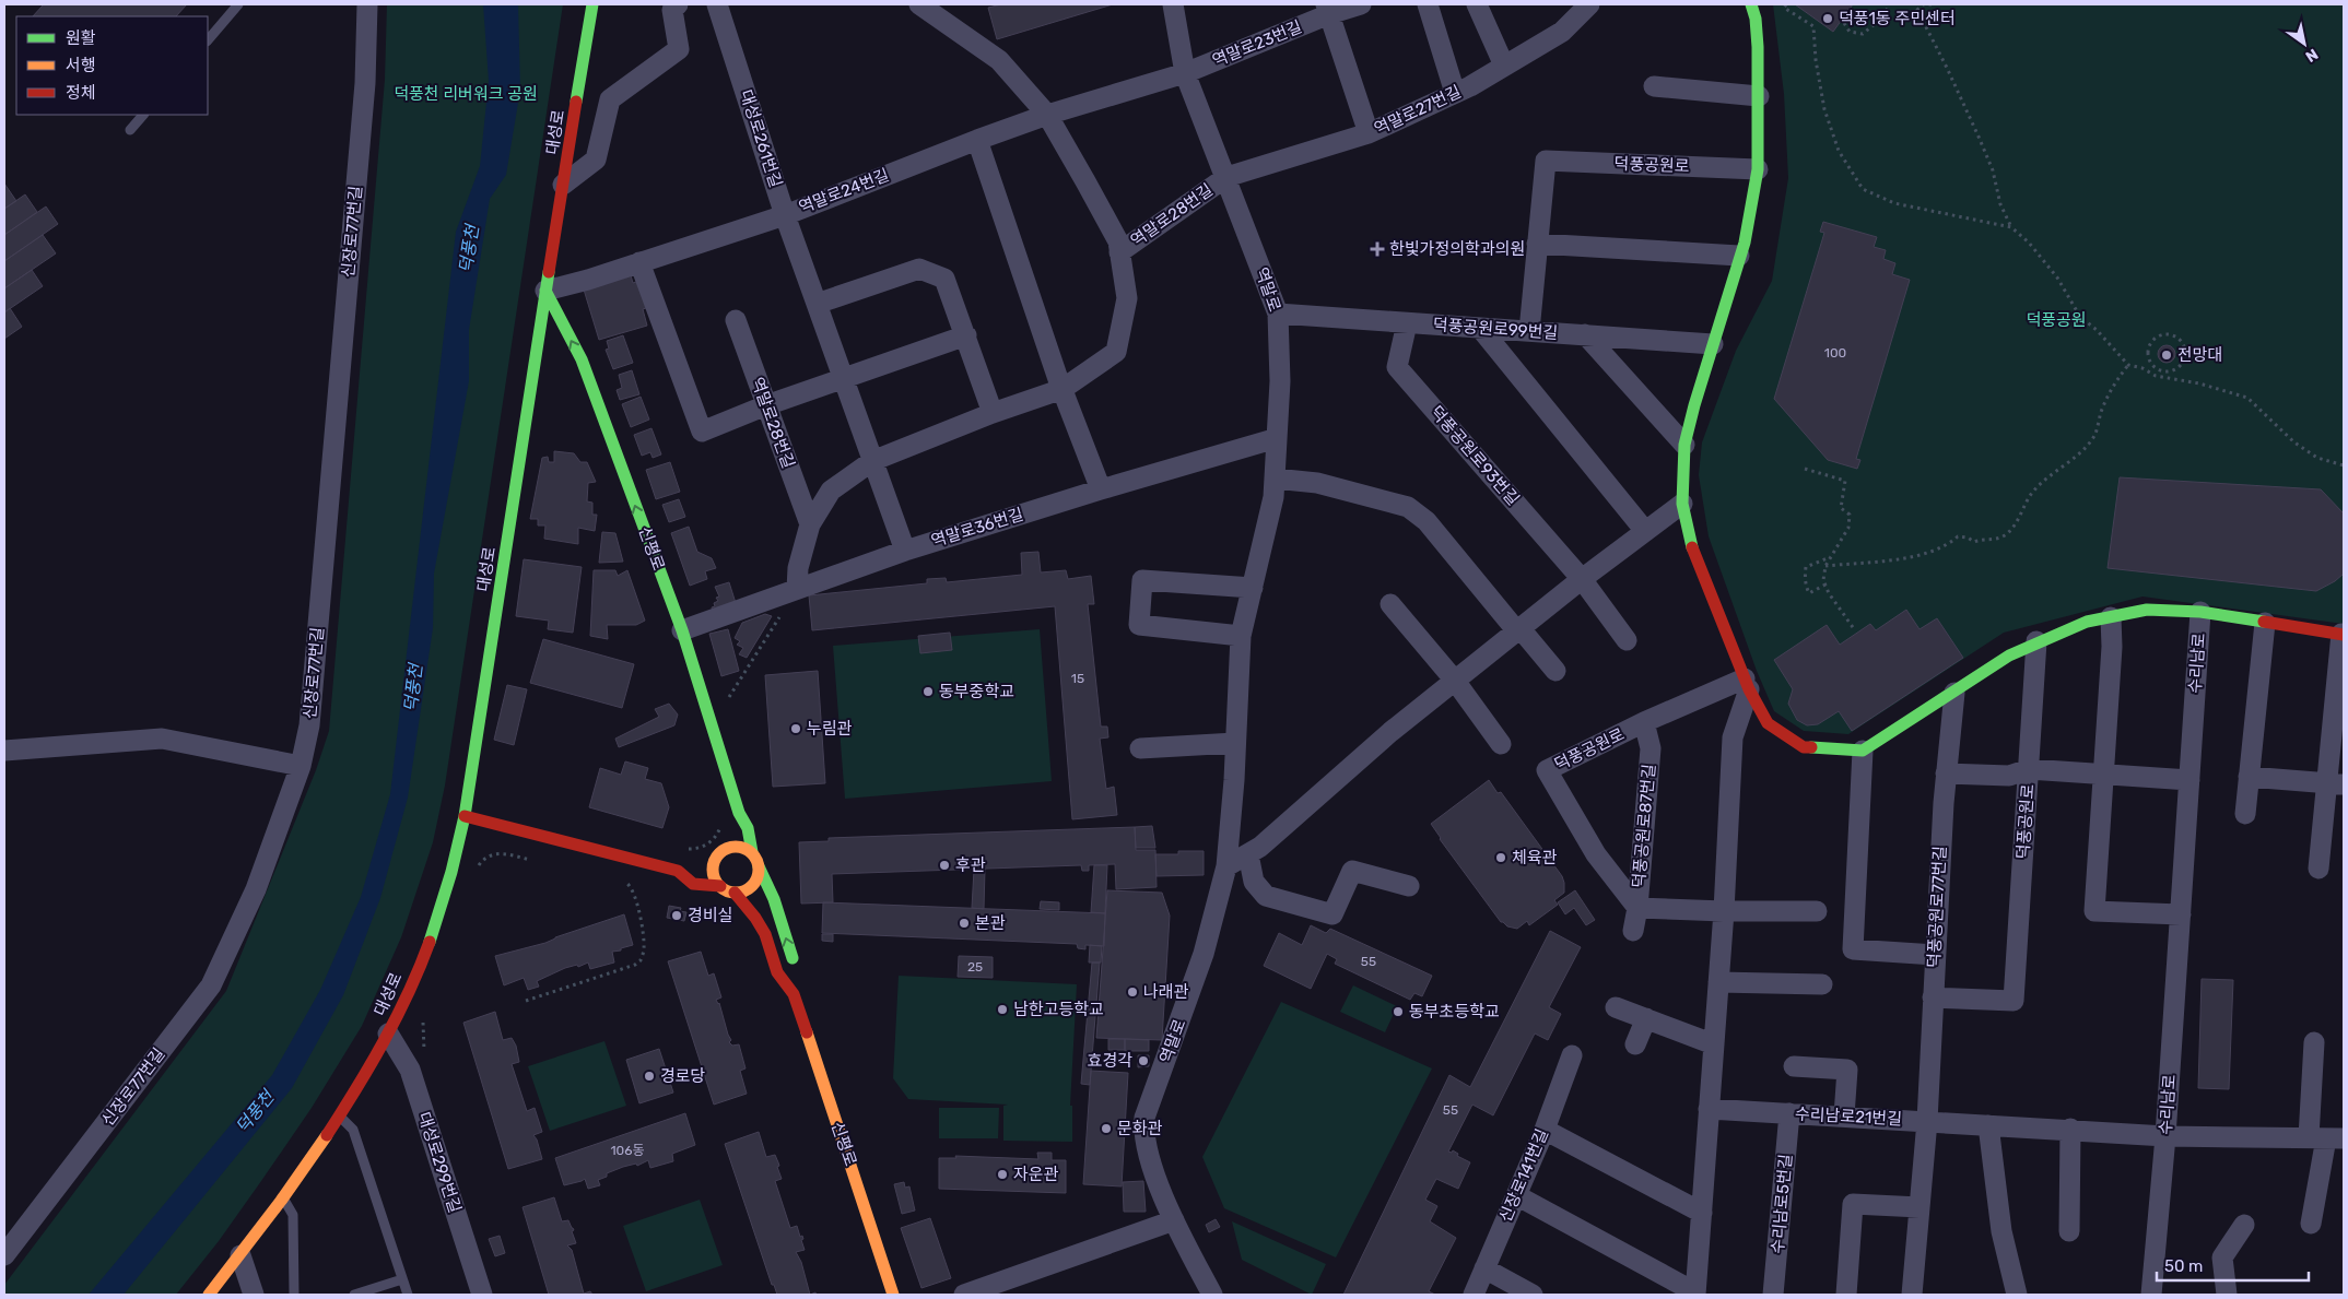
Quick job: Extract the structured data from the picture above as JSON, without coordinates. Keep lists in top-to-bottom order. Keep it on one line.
{"streets":{"street":["역말로23번길","역말로27번길","대성로","대성로261번길","덕풍공원로","역말로24번길","역말로28번길","신장로77번길","역말로","덕풍공원로99번길","덕풍공원로93번길","역말로36번길","신평로","수리남로","덕풍공원로87번길","덕풍공원로77번길","수리남로21번길","대성로299번길","신장로141번길","수리남로5번길"]},"crossings":[["역말로23번길","역말로24번길"],["역말로23번길","역말로"],["역말로27번길","역말로28번길"],["역말로27번길","역말로"],["대성로","역말로24번길"],["대성로","신평로"],["대성로","대성로299번길"],["대성로261번길","역말로24번길"],["대성로261번길","역말로28번길"],["대성로261번길","역말로36번길"],["덕풍공원로","덕풍공원로87번길"],["덕풍공원로","덕풍공원로77번길"],["역말로24번길","역말로"],["역말로24번길","신평로"],["역말로28번길","역말로"],["역말로28번길","역말로36번길"],["역말로","덕풍공원로99번길"],["역말로","역말로36번길"],["덕풍공원로99번길","덕풍공원로93번길"],["역말로36번길","신평로"],["수리남로","수리남로21번길"],["덕풍공원로77번길","수리남로21번길"],["수리남로21번길","수리남로5번길"]],"one_way":["신평로"],"water":["덕풍천"],"parks":["덕풍천 리버워크 공원","덕풍공원"],"places":{"other":["덕풍1동 주민센터","전망대","동부중학교","누림관","체육관","후관","경비실","본관","나래관","남한고등학교","동부초등학교","효경각","경로당","문화관","자운관"],"health":["한빛가정의학과의원"]},"house_numbers":["100","15","55","25","55","106동"],"legend":["원활","서행","정체"],"scale_bar":"50 m","north":"bottom right"}
